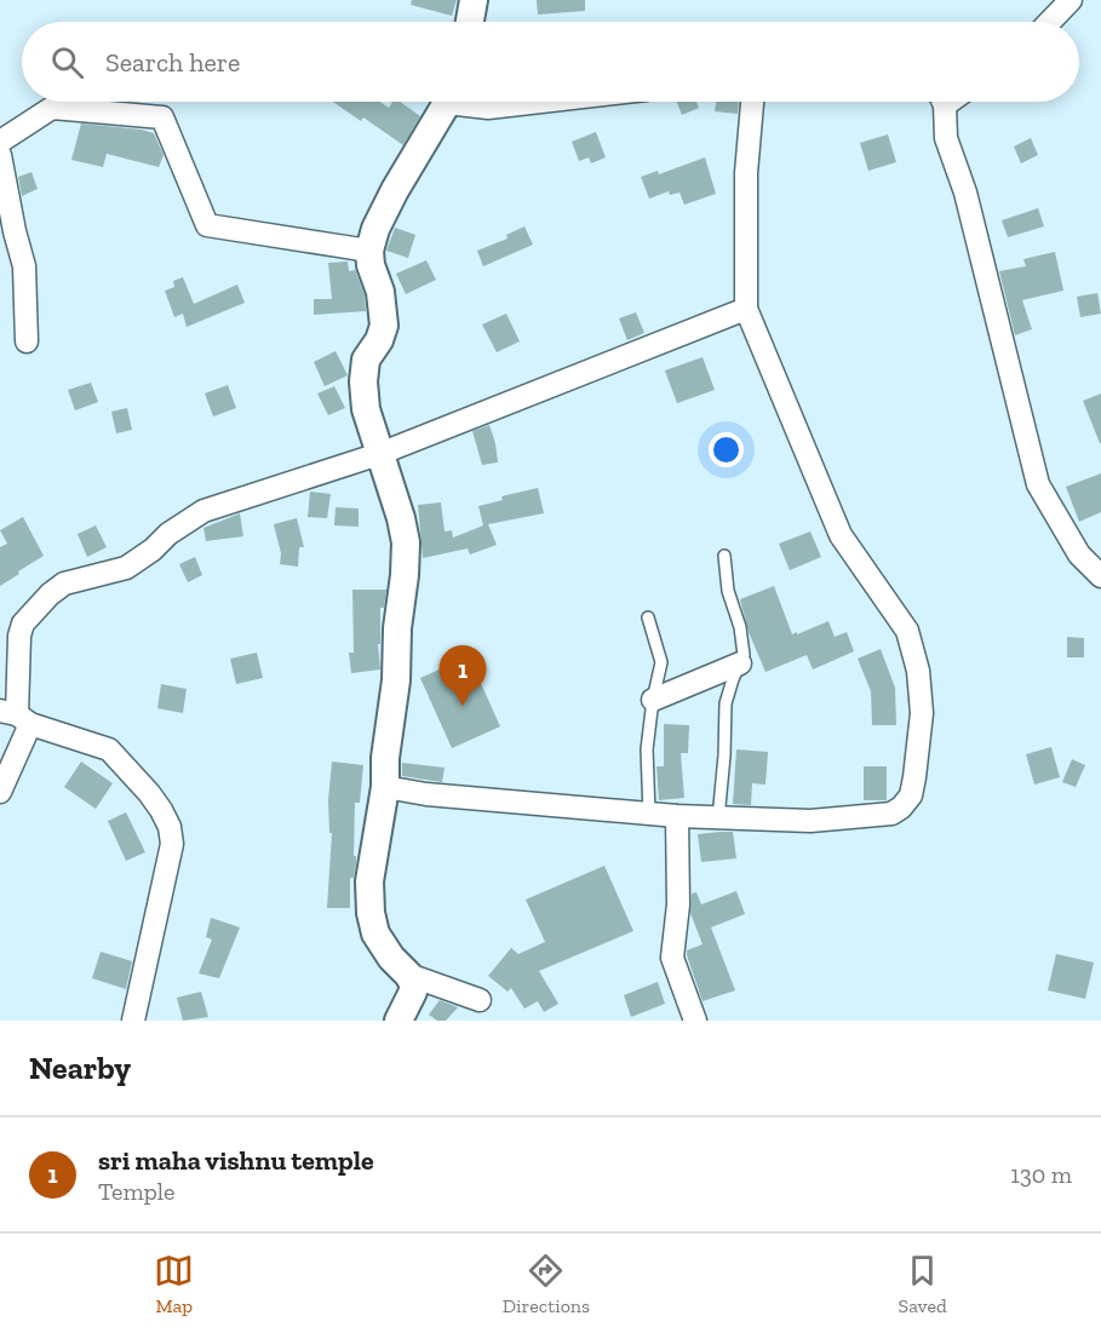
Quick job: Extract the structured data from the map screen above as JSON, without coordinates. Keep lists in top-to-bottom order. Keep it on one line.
{"page":{"search":"Search here","pins":"1","heading":"Nearby","list":[{"mark":"1","name":"sri maha vishnu temple","note":"Temple","value":"130 m"}],"nav":["Map","Directions","Saved"]}}
